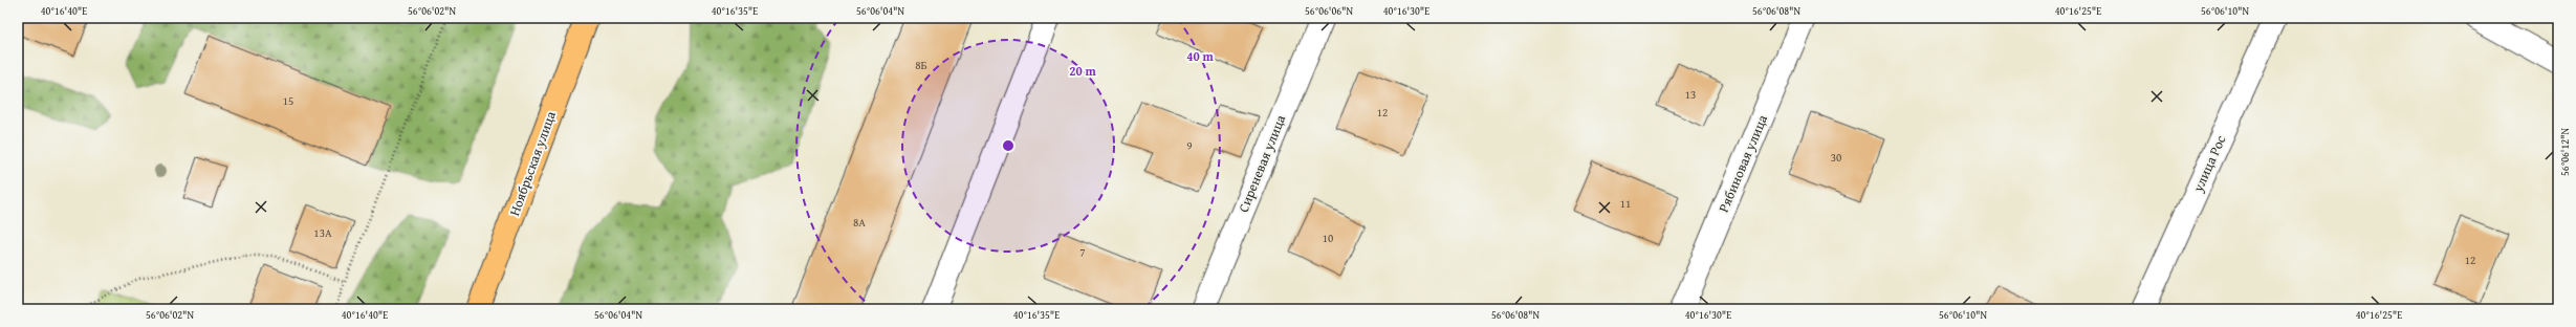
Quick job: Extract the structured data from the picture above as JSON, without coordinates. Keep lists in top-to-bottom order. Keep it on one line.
{"streets":{"highway":["Ноябрьская улица"],"street":["Сиреневая улица","Рябиновая улица","улица Рос"]},"house_numbers":["8Б","13","15","12","9","30","11","8А","13А","10","7","12"],"coordinates":["40°16'40\"E","56°06'02\"N","40°16'35\"E","56°06'04\"N","56°06'06\"N","40°16'30\"E","56°06'08\"N","40°16'25\"E","56°06'10\"N","56°06'12\"N"],"rings":["40 m","20 m"]}
